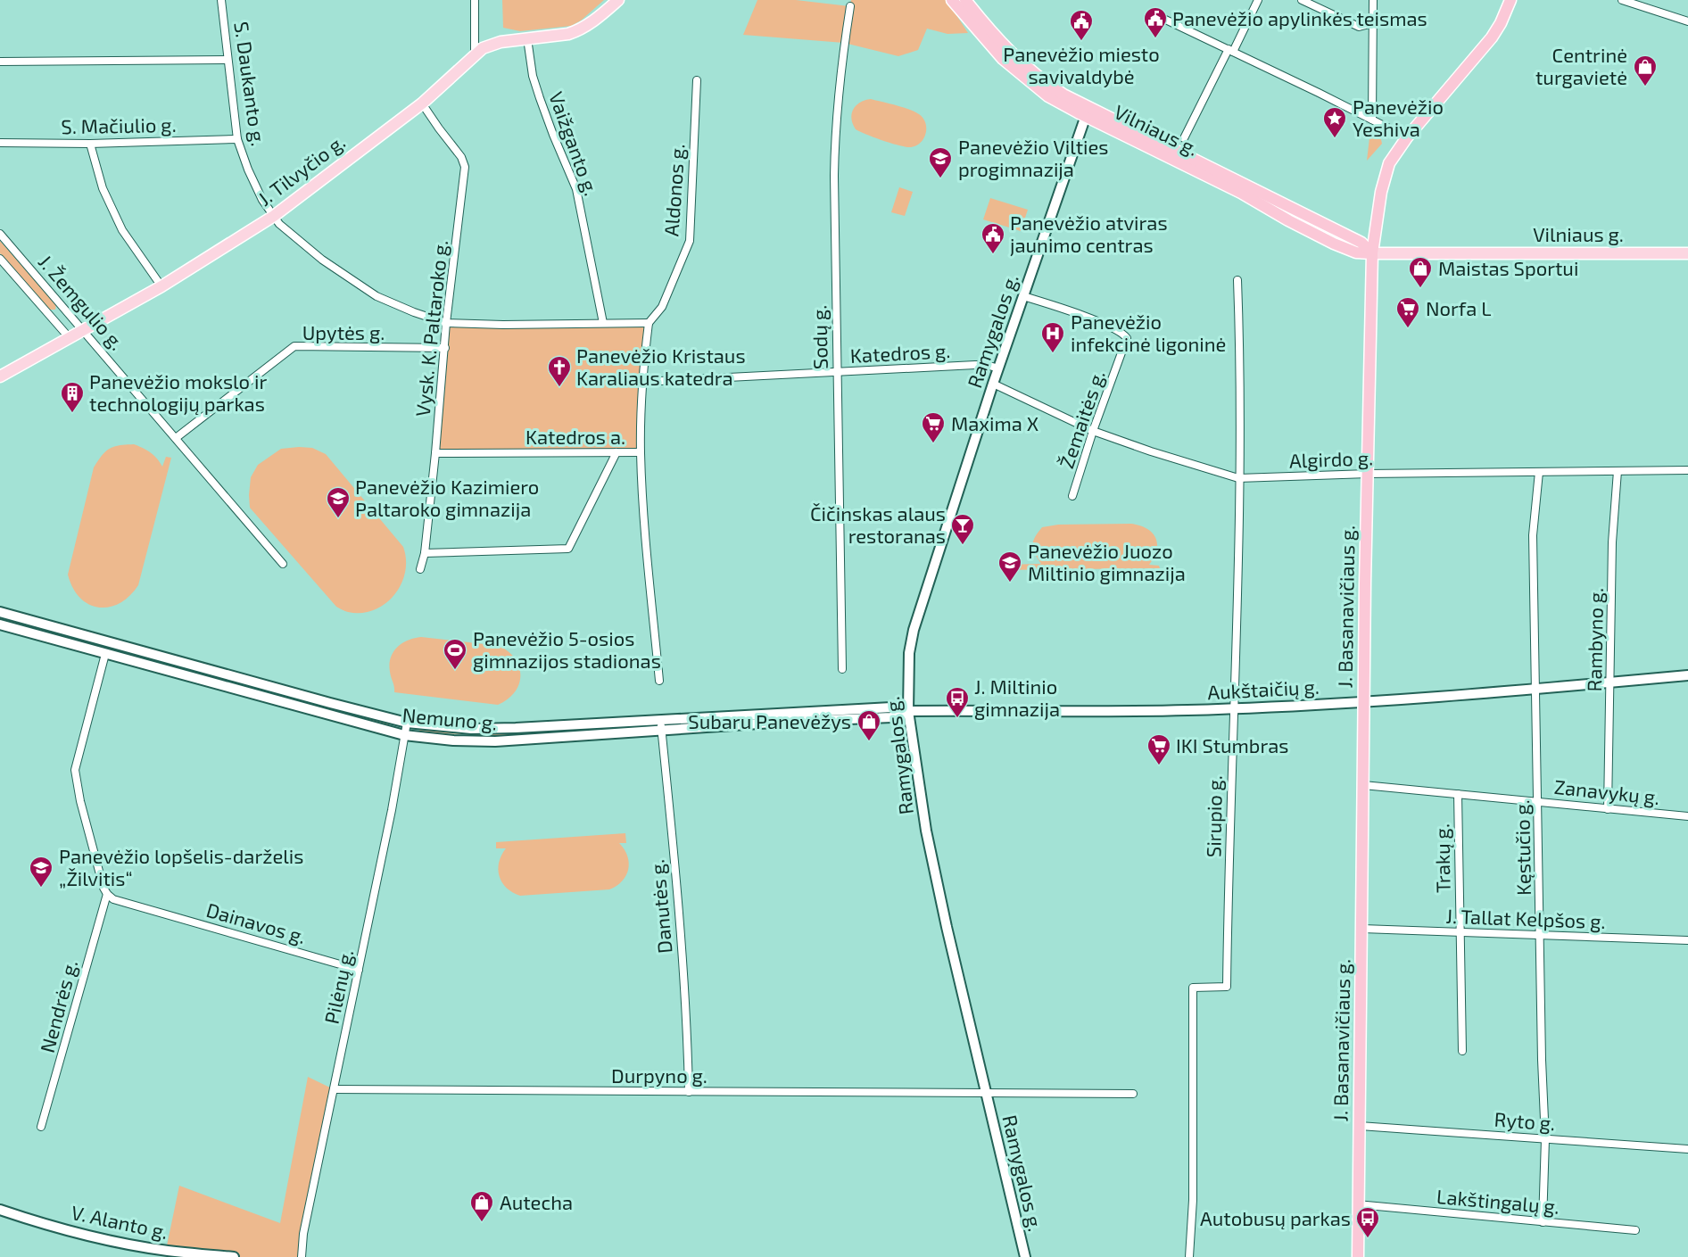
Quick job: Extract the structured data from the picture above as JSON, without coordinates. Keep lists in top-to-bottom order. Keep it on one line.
{"streets":{"highway":["Vilniaus g.","J. Basanavičiaus g."],"main road":["J. Tilvyčio g.","Ramygalos g.","Aukštaičių g.","Nemuno g.","V. Alanto g."],"street":["S. Daukanto g.","S. Mačiulio g.","Vaižganto g.","Aldonos g.","J. Žemgulio g.","Vysk. K. Paltaroko g.","Upytės g.","Sodų g.","Katedros g.","Žemaitės g.","Katedros a.","Algirdo g.","Rambyno g.","Zanavykų g.","Sirupio g.","Kęstučio g.","Trakų g.","Danutės g.","J. Tallat Kelpšos g.","Dainavos g.","Pilėnų g.","Nendrės g.","Durpyno g.","Ryto g.","Lakštingalų g."]},"crossings":[["S. Daukanto g.","S. Mačiulio g."],["S. Daukanto g.","J. Tilvyčio g."],["S. Daukanto g.","Vysk. K. Paltaroko g."],["Vilniaus g.","Ramygalos g."],["Vilniaus g.","J. Basanavičiaus g."],["Vaižganto g.","J. Tilvyčio g."],["J. Tilvyčio g.","J. Žemgulio g."],["J. Tilvyčio g.","Vysk. K. Paltaroko g."],["Aldonos g.","Katedros a."],["J. Žemgulio g.","Upytės g."],["Vysk. K. Paltaroko g.","Upytės g."],["Vysk. K. Paltaroko g.","Katedros a."],["Ramygalos g.","Katedros g."],["Ramygalos g.","Žemaitės g."],["Ramygalos g.","Algirdo g."],["Ramygalos g.","Nemuno g."],["Ramygalos g.","Durpyno g."],["Sodų g.","Katedros g."],["Katedros g.","Katedros a."],["Žemaitės g.","Algirdo g."],["Algirdo g.","J. Basanavičiaus g."],["Algirdo g.","Rambyno g."],["Algirdo g.","Sirupio g."],["Algirdo g.","Kęstučio g."],["J. Basanavičiaus g.","Aukštaičių g."],["J. Basanavičiaus g.","Zanavykų g."],["J. Basanavičiaus g.","J. Tallat Kelpšos g."],["J. Basanavičiaus g.","Ryto g."],["J. Basanavičiaus g.","Lakštingalų g."],["Rambyno g.","Aukštaičių g."],["Rambyno g.","Zanavykų g."],["Aukštaičių g.","Nemuno g."],["Aukštaičių g.","Sirupio g."],["Aukštaičių g.","Kęstučio g."],["Nemuno g.","Danutės g."],["Nemuno g.","Pilėnų g."],["Zanavykų g.","Kęstučio g."],["Zanavykų g.","Trakų g."],["Kęstučio g.","J. Tallat Kelpšos g."],["Kęstučio g.","Ryto g."],["Kęstučio g.","Lakštingalų g."],["Trakų g.","J. Tallat Kelpšos g."],["Danutės g.","Durpyno g."],["Dainavos g.","Pilėnų g."],["Dainavos g.","Nendrės g."],["Pilėnų g.","Durpyno g."]],"places":{"public building":["Panevėžio apylinkės teismas","Panevėžio miesto savivaldybė","Panevėžio atviras jaunimo centras"],"shop":["Centrinė turgavietė","Maistas Sportui","Subaru Panevėžys","Autecha"],"place":["Panevėžio Yeshiva"],"school or university":["Panevėžio Vilties progimnazija","Panevėžio Kazimiero Paltaroko gimnazija","Panevėžio Juozo Miltinio gimnazija","Panevėžio lopšelis-darželis „Žilvitis“"],"supermarket":["Norfa L","Maxima X","IKI Stumbras"],"hospital":["Panevėžio infekcinė ligoninė"],"church":["Panevėžio Kristaus Karaliaus katedra"],"building":["Panevėžio mokslo ir technologijų parkas"],"bar":["Čičinskas alaus restoranas"],"sports":["Panevėžio 5-osios gimnazijos stadionas"],"bus stop":["J. Miltinio gimnazija","Autobusų parkas"]}}
